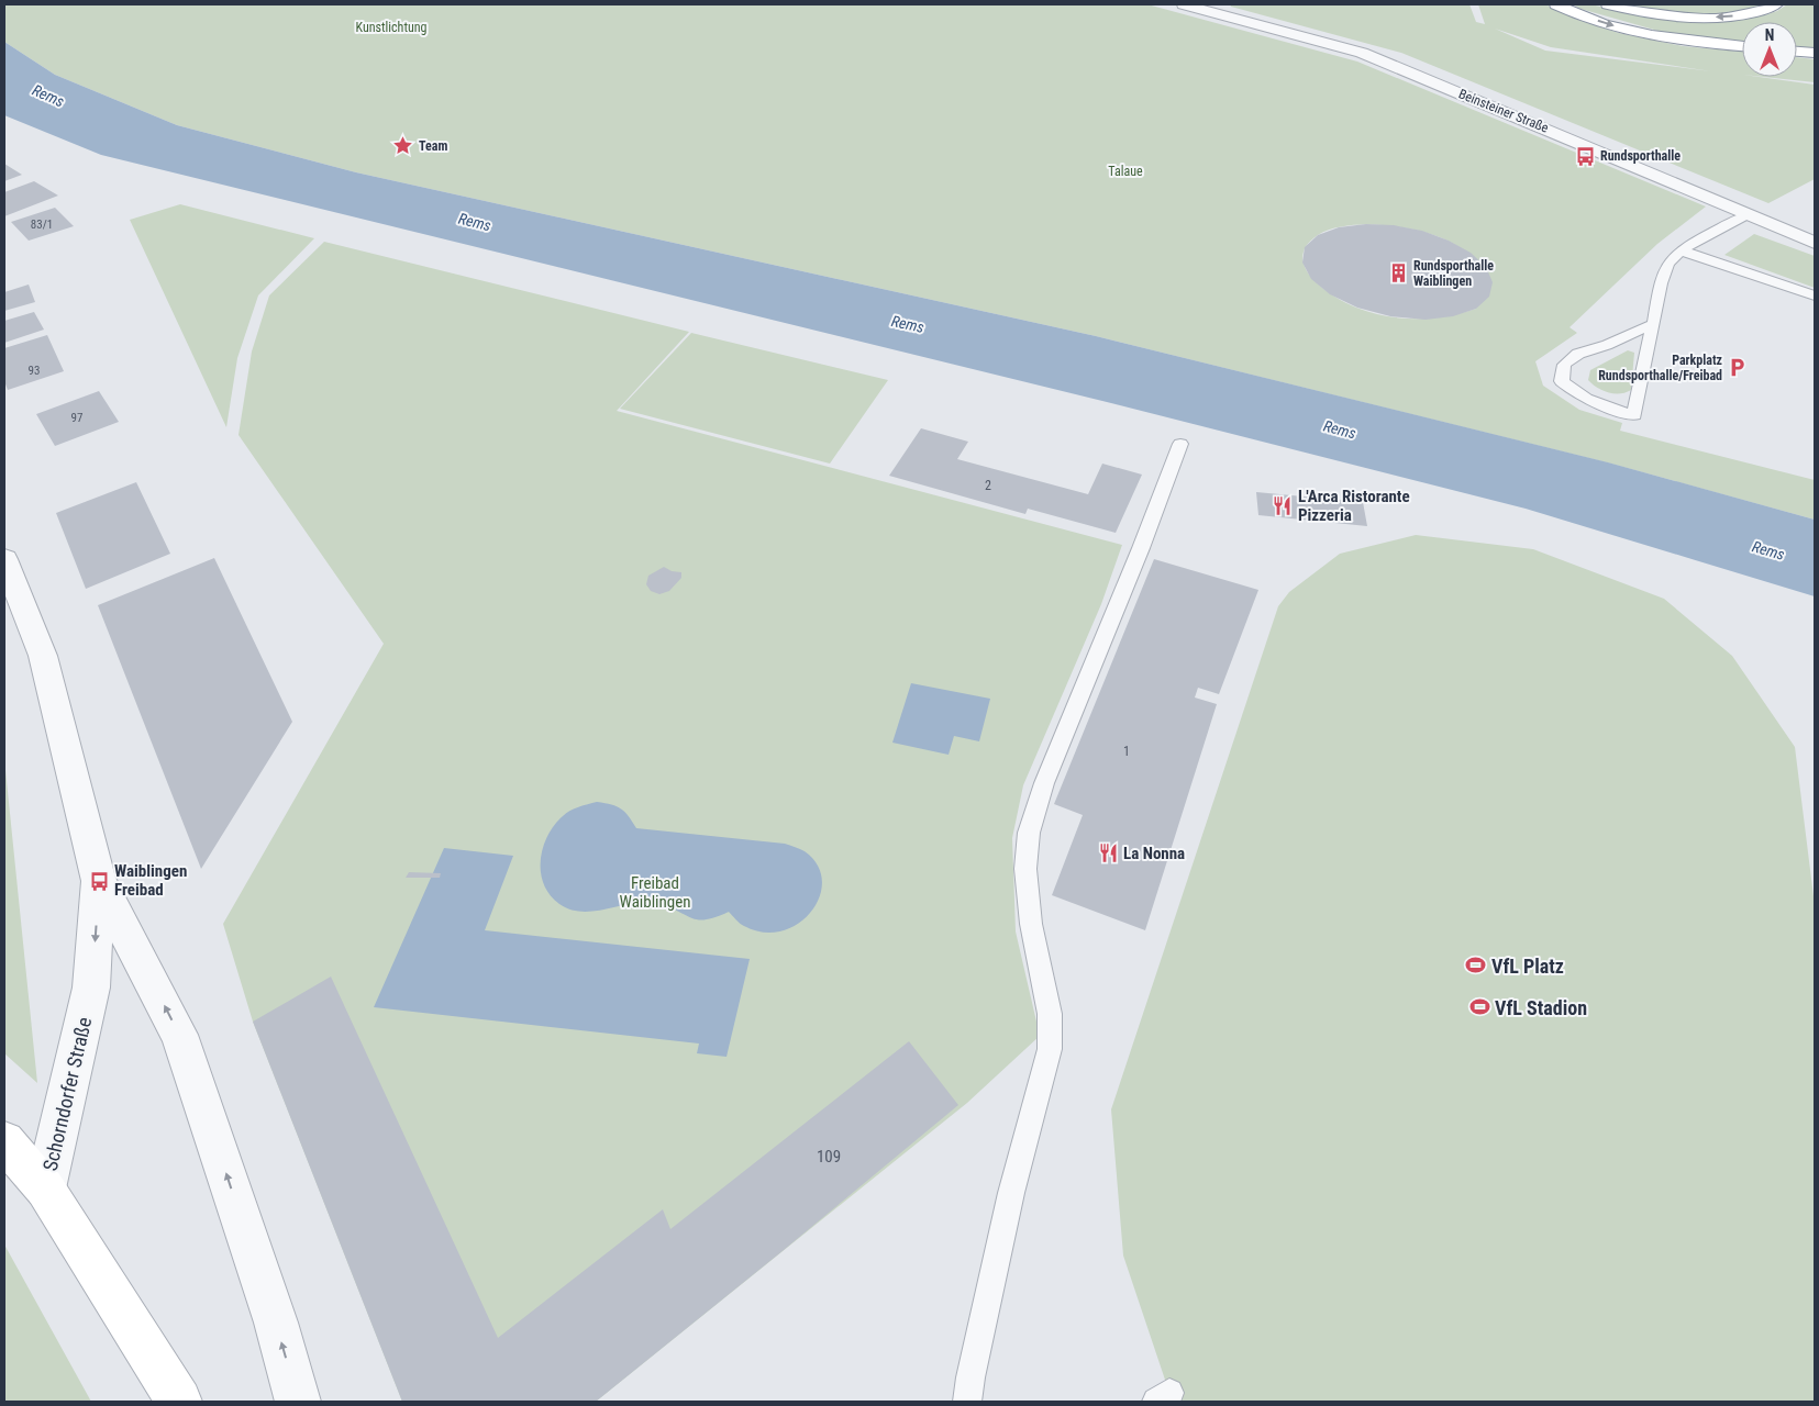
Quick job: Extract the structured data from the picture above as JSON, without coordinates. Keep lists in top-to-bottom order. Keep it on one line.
{"streets":{"main road":["Schorndorfer Straße"],"street":["Beinsteiner Straße"]},"water":["Rems"],"parks":["Kunstlichtung","Talaue","Freibad Waiblingen"],"places":{"place":["Team"],"bus stop":["Rundsporthalle","Waiblingen Freibad"],"building":["Rundsporthalle Waiblingen"],"parking":["Parkplatz Rundsporthalle/Freibad"],"restaurant":["L'Arca Ristorante Pizzeria","La Nonna"],"sports":["VfL Platz","VfL Stadion"]},"house_numbers":["83/1","93","97","2","1","109"],"north":"top"}
